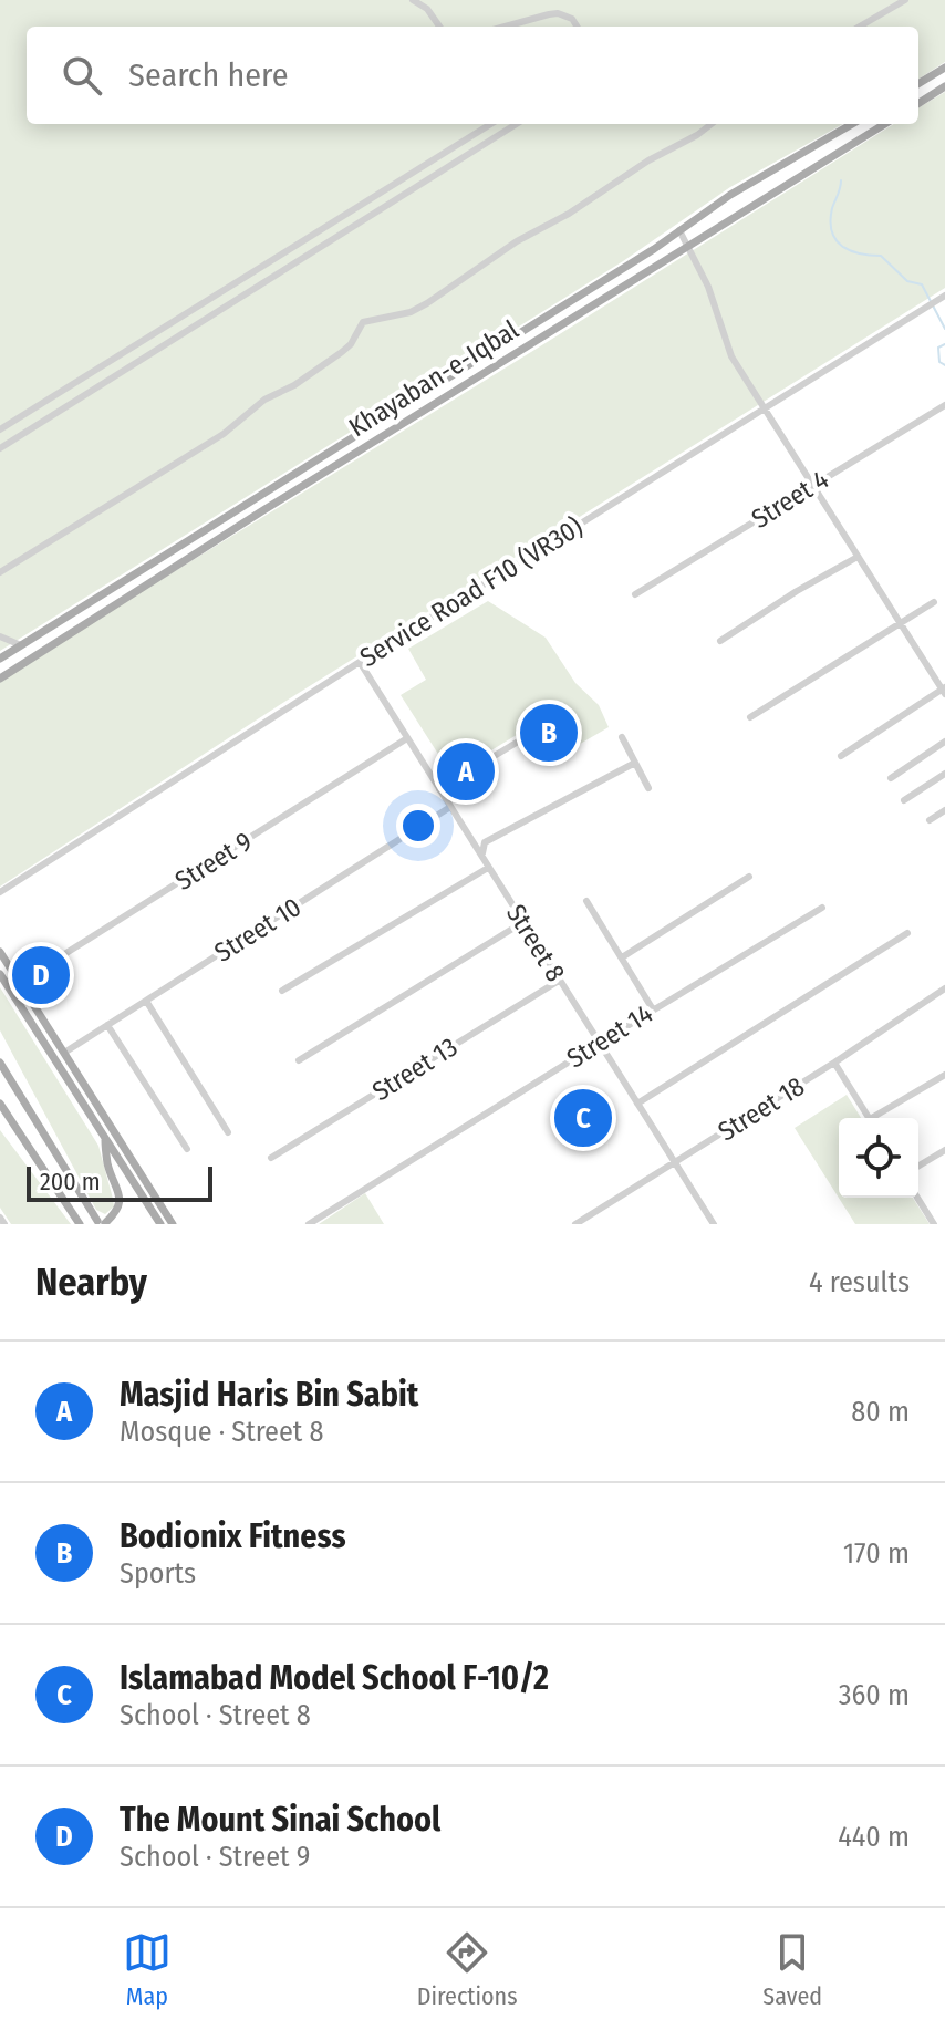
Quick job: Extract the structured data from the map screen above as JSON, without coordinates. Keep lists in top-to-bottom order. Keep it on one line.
{"streets":{"main road":["Khayaban-e-Iqbal"],"street":["Street 4","Service Road F10 (VR30)","Street 9","Street 10","Street 8","Street 14","Street 13","Street 18"]},"crossings":[["Service Road F10 (VR30)","Street 8"],["Street 9","Street 8"],["Street 10","Street 8"],["Street 8","Street 14"],["Street 8","Street 13"],["Street 8","Street 18"]],"scale_bar":"200 m","page":{"search":"Search here","pins":["B","A","D","C"],"scale":"200 m","heading":["Nearby","4 results"],"list":[{"mark":"A","name":"Masjid Haris Bin Sabit","note":"Mosque · Street 8","value":"80 m"},{"mark":"B","name":"Bodionix Fitness","note":"Sports","value":"170 m"},{"mark":"C","name":"Islamabad Model School F-10/2","note":"School · Street 8","value":"360 m"},{"mark":"D","name":"The Mount Sinai School","note":"School · Street 9","value":"440 m"}],"nav":["Map","Directions","Saved"]}}
